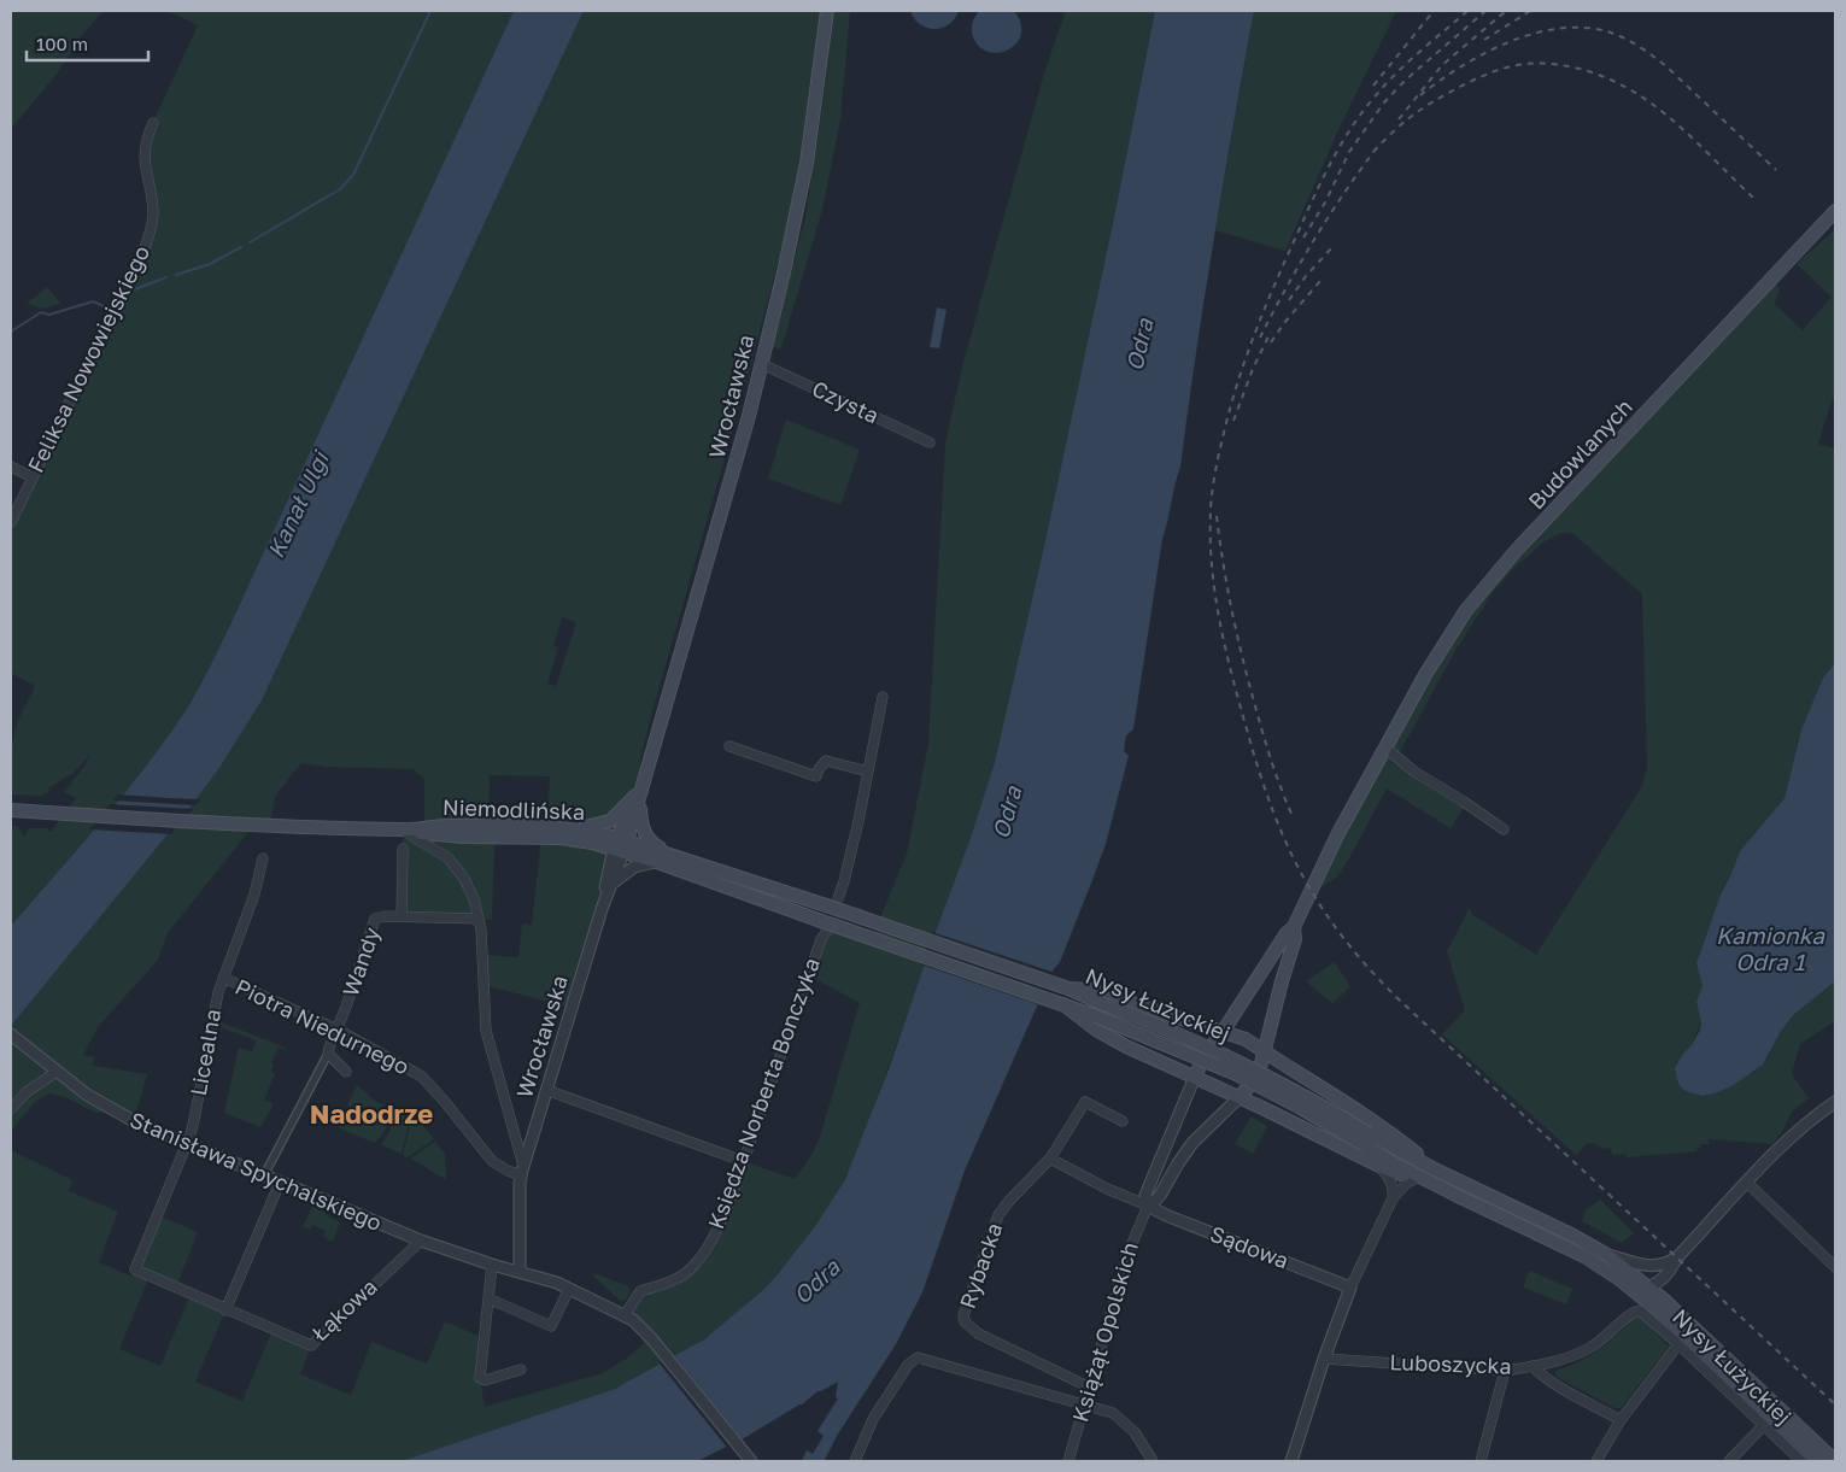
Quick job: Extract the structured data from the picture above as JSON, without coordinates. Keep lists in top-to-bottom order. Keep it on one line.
{"streets":{"main road":["Wrocławska","Budowlanych","Niemodlińska","Nysy Łużyckiej"],"street":["Feliksa Nowowiejskiego","Czysta","Wandy","Piotra Niedurnego","Licealna","Księdza Norberta Bonczyka","Stanisława Spychalskiego","Sądowa","Rybacka","Łąkowa","Książąt Opolskich","Luboszycka"]},"crossings":[["Wrocławska","Czysta"],["Wrocławska","Niemodlińska"],["Wrocławska","Nysy Łużyckiej"],["Wrocławska","Piotra Niedurnego"],["Wrocławska","Stanisława Spychalskiego"],["Budowlanych","Książąt Opolskich"],["Niemodlińska","Nysy Łużyckiej"],["Wandy","Piotra Niedurnego"],["Nysy Łużyckiej","Księdza Norberta Bonczyka"],["Nysy Łużyckiej","Luboszycka"],["Piotra Niedurnego","Licealna"],["Licealna","Stanisława Spychalskiego"],["Licealna","Łąkowa"],["Księdza Norberta Bonczyka","Stanisława Spychalskiego"],["Stanisława Spychalskiego","Łąkowa"],["Sądowa","Książąt Opolskich"],["Rybacka","Książąt Opolskich"]],"districts":["Nadodrze"],"water":["Odra","Kanał Ulgi","Kamionka Odra 1"],"scale_bar":"100 m"}
